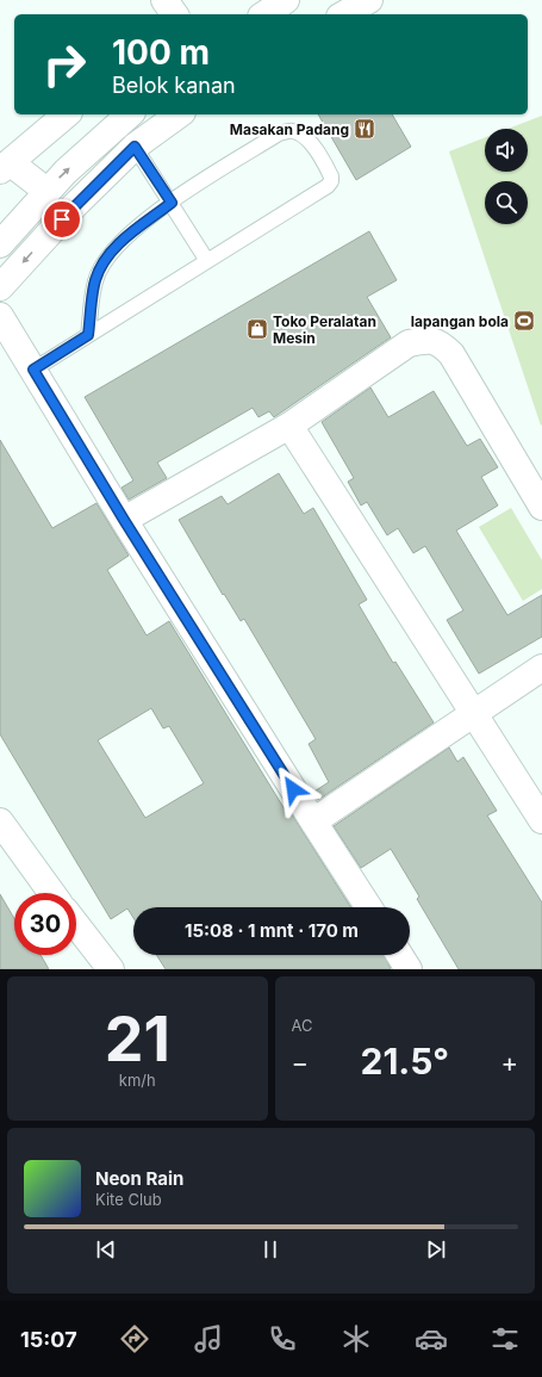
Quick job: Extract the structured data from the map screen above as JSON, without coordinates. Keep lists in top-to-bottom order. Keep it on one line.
{"places":{"restaurant":["Masakan Padang"],"sports":["lapangan bola"],"shop":["Toko Peralatan Mesin"]},"page":{"turn":["100 m","Belok kanan"],"limit":"30","trip":"15:08 · 1 mnt · 170 m","tile":[["21","km/h"],"AC"],"heat":["−","21.5°","+"],"song":["Neon Rain","Kite Club"],"tabs":"15:07"}}
